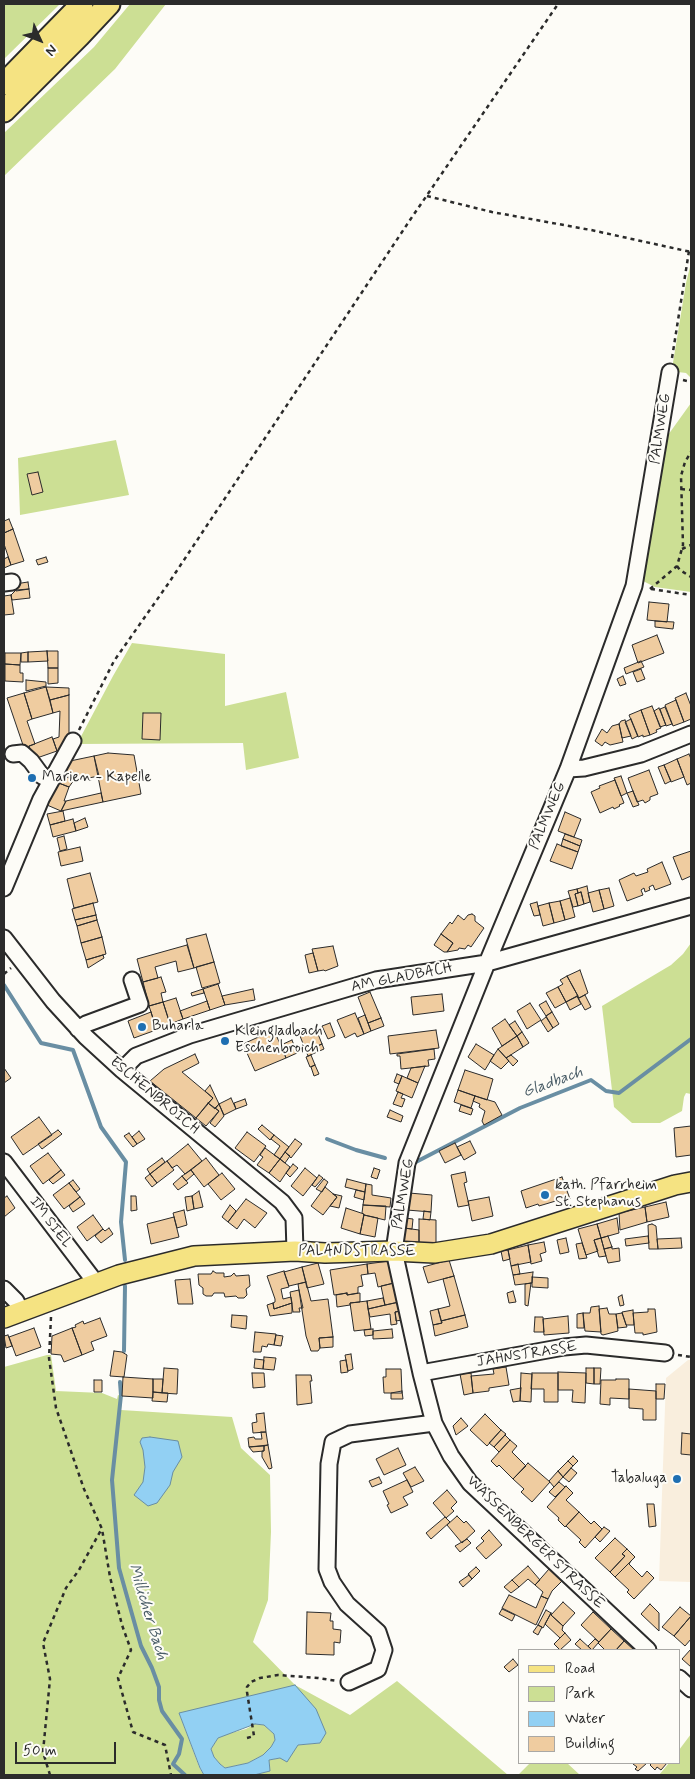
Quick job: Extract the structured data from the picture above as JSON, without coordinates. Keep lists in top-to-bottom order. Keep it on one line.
{"streets":{"main road":["PALANDSTRASSE"],"street":["PALMWEG","AM GLADBACH","ESCHENBROICH","IM SIEL","JAHNSTRASSE","WASSENBERGER STRASSE"]},"crossings":[["PALMWEG","AM GLADBACH"],["PALMWEG","PALANDSTRASSE"],["PALMWEG","WASSENBERGER STRASSE"],["AM GLADBACH","ESCHENBROICH"],["ESCHENBROICH","PALANDSTRASSE"],["IM SIEL","PALANDSTRASSE"],["PALANDSTRASSE","WASSENBERGER STRASSE"],["JAHNSTRASSE","WASSENBERGER STRASSE"]],"water":["Gladbach","Millicher Bach"],"places":["Marien - Kapelle","Buharla","Kleingladbach Eschenbroich","kath. Pfarrheim St. Stephanus","Tabaluga"],"legend":["Road","Park","Water","Building"],"scale_bar":"50 m","north":"bottom right"}
